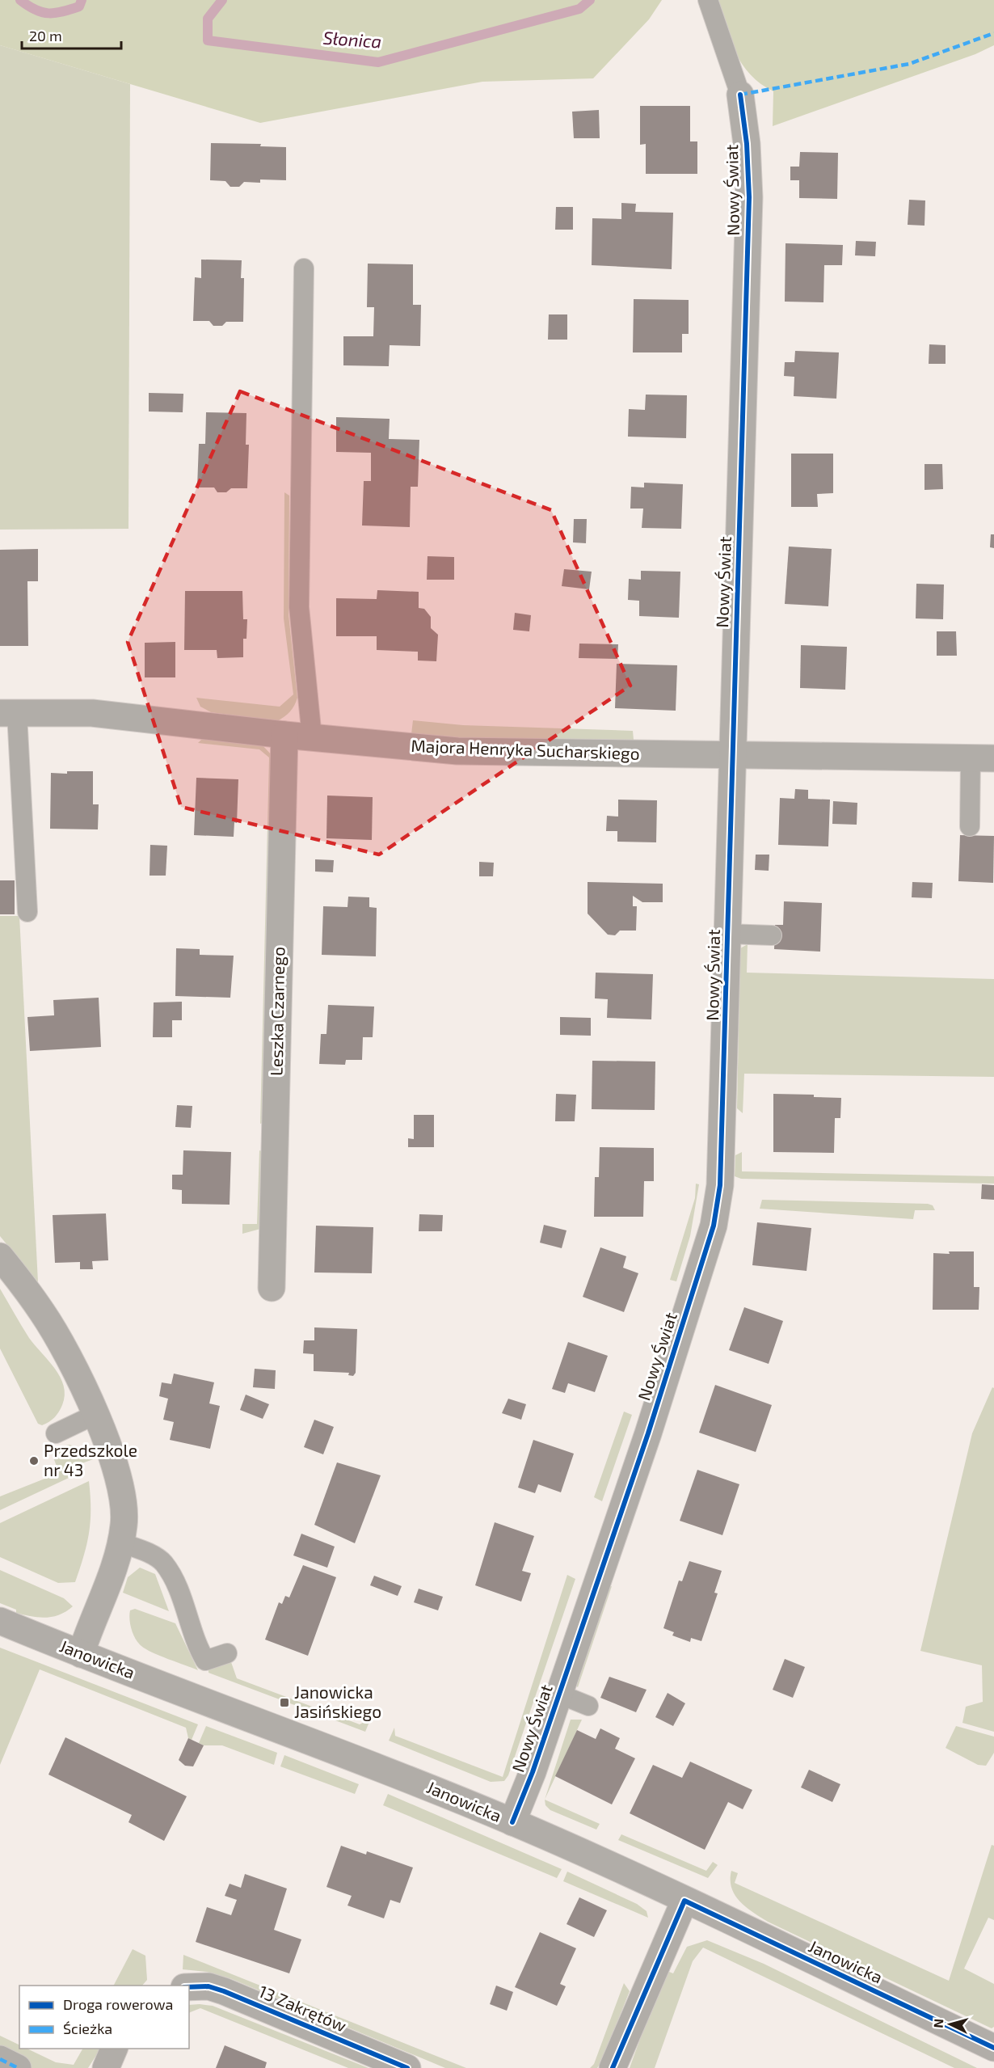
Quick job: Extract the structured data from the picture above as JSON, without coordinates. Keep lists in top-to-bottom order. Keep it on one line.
{"streets":{"street":["Nowy Świat","Majora Henryka Sucharskiego","Leszka Czarnego","Janowicka","13 Zakrętów"]},"crossings":[["Nowy Świat","Majora Henryka Sucharskiego"],["Nowy Świat","Janowicka"],["Majora Henryka Sucharskiego","Leszka Czarnego"]],"water":["Słonica"],"places":{"other":["Przedszkole nr 43"],"transit":["Janowicka Jasińskiego"]},"legend":["Droga rowerowa","Ścieżka"],"scale_bar":"20 m","north":"left"}
